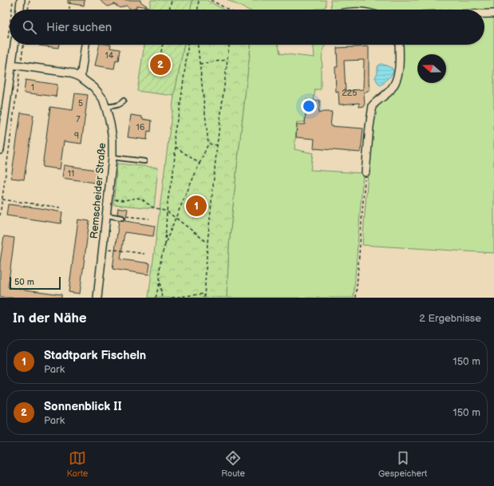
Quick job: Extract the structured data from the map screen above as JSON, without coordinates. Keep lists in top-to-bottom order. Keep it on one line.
{"streets":{"street":["Remscheider Straße"]},"house_numbers":["14","1","225","5","7","16","9","11"],"scale_bar":"50 m","north":"left","page":{"search":"Hier suchen","pins":["2","1"],"scale":"50 m","heading":["In der Nähe","2 Ergebnisse"],"list":[{"mark":"1","name":"Stadtpark Fischeln","note":"Park","value":"150 m"},{"mark":"2","name":"Sonnenblick II","note":"Park","value":"150 m"}],"nav":["Karte","Route","Gespeichert"]}}
